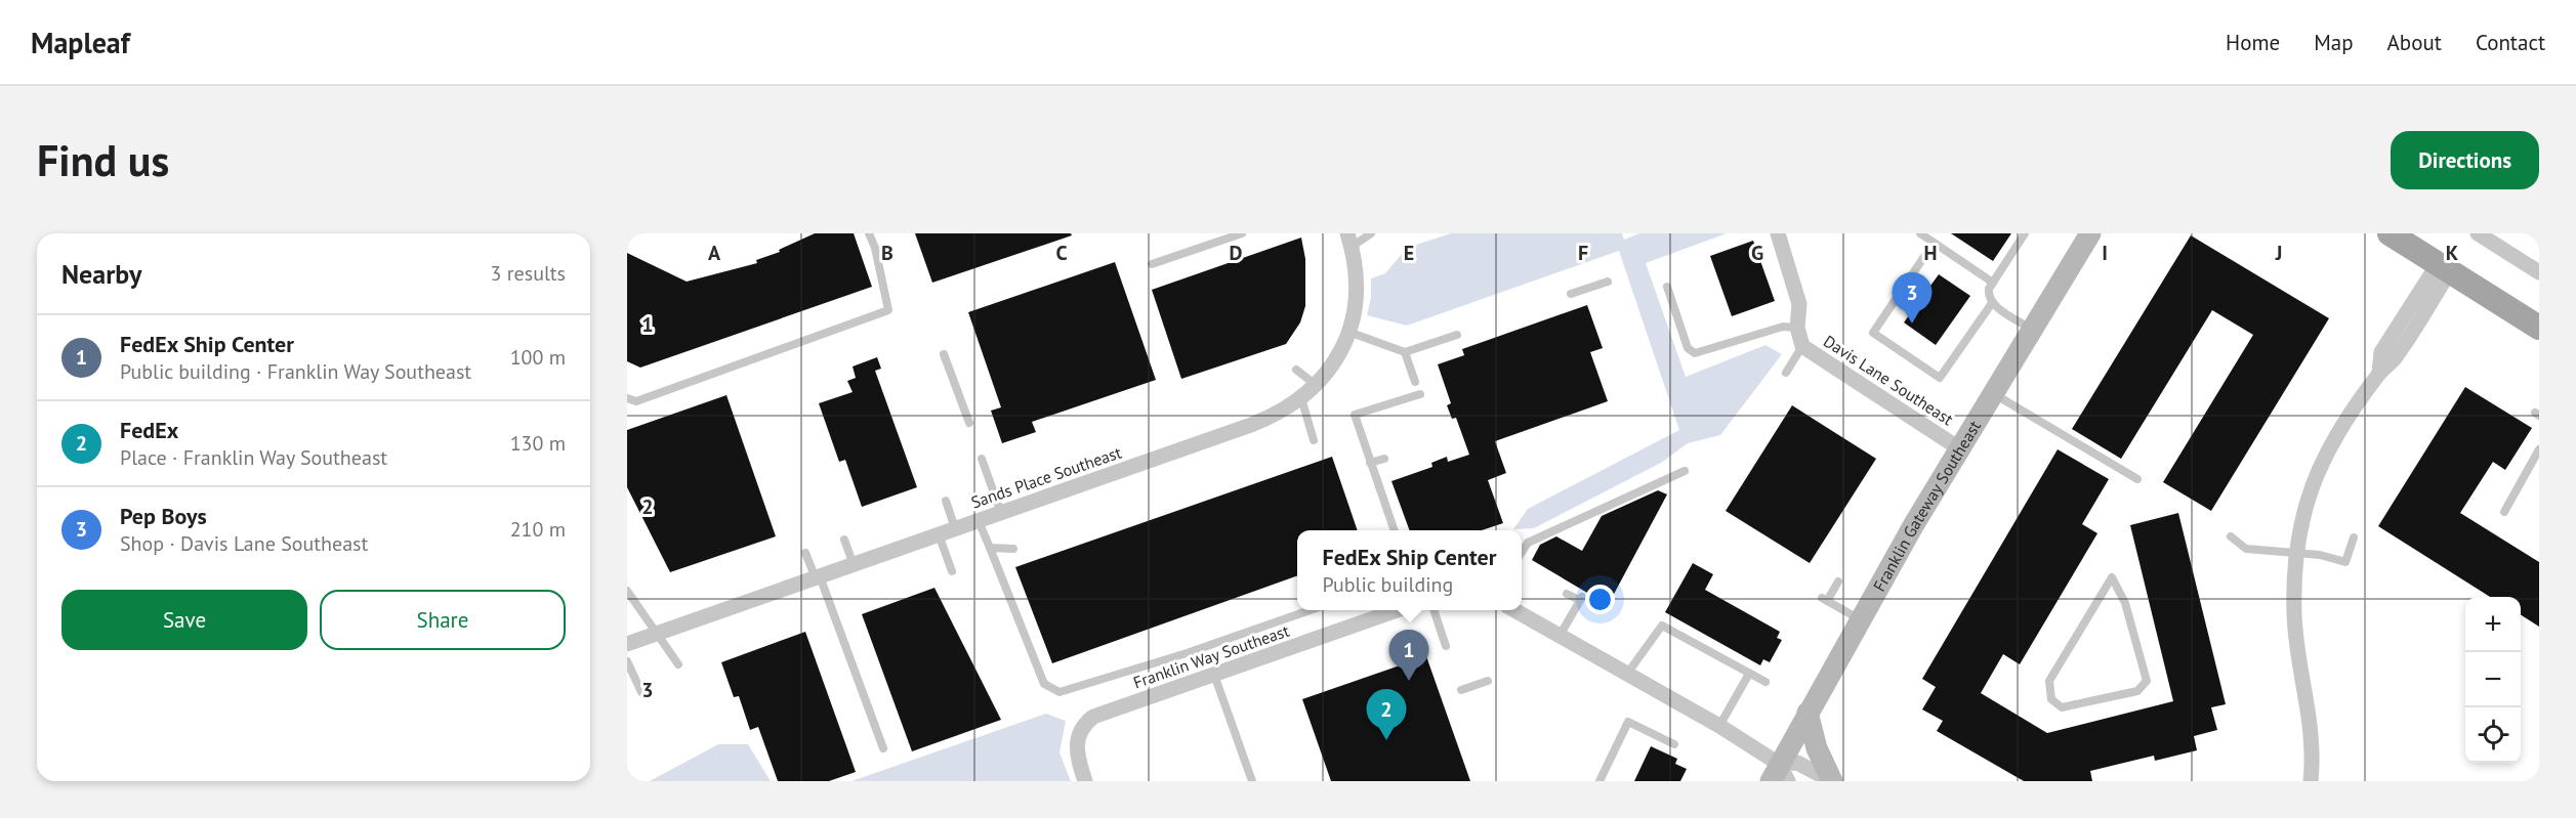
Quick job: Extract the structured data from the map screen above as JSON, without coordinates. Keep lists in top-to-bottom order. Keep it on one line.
{"streets":{"street":["Davis Lane Southeast","Sands Place Southeast","Franklin Gateway Southeast","Franklin Way Southeast"]},"crossings":[["Davis Lane Southeast","Franklin Gateway Southeast"]],"page":{"header":"Mapleaf","nav":["Home","Map","About","Contact"],"buttons":["Directions",["Save","Share"]],"title":"Find us","heading":["Nearby","3 results"],"pins":["3","1","2"],"list":[{"mark":"1","name":"FedEx Ship Center","note":"Public building · Franklin Way Southeast","value":"100 m"},{"mark":"2","name":"FedEx","note":"Place · Franklin Way Southeast","value":"130 m"},{"mark":"3","name":"Pep Boys","note":"Shop · Davis Lane Southeast","value":"210 m"}],"popup":["FedEx Ship Center","Public building"],"map_buttons":["+","−"]},"grid":{"columns":["A","B","C","D","E","F","G","H","I","J","K"],"rows":["1","2","3"]}}
